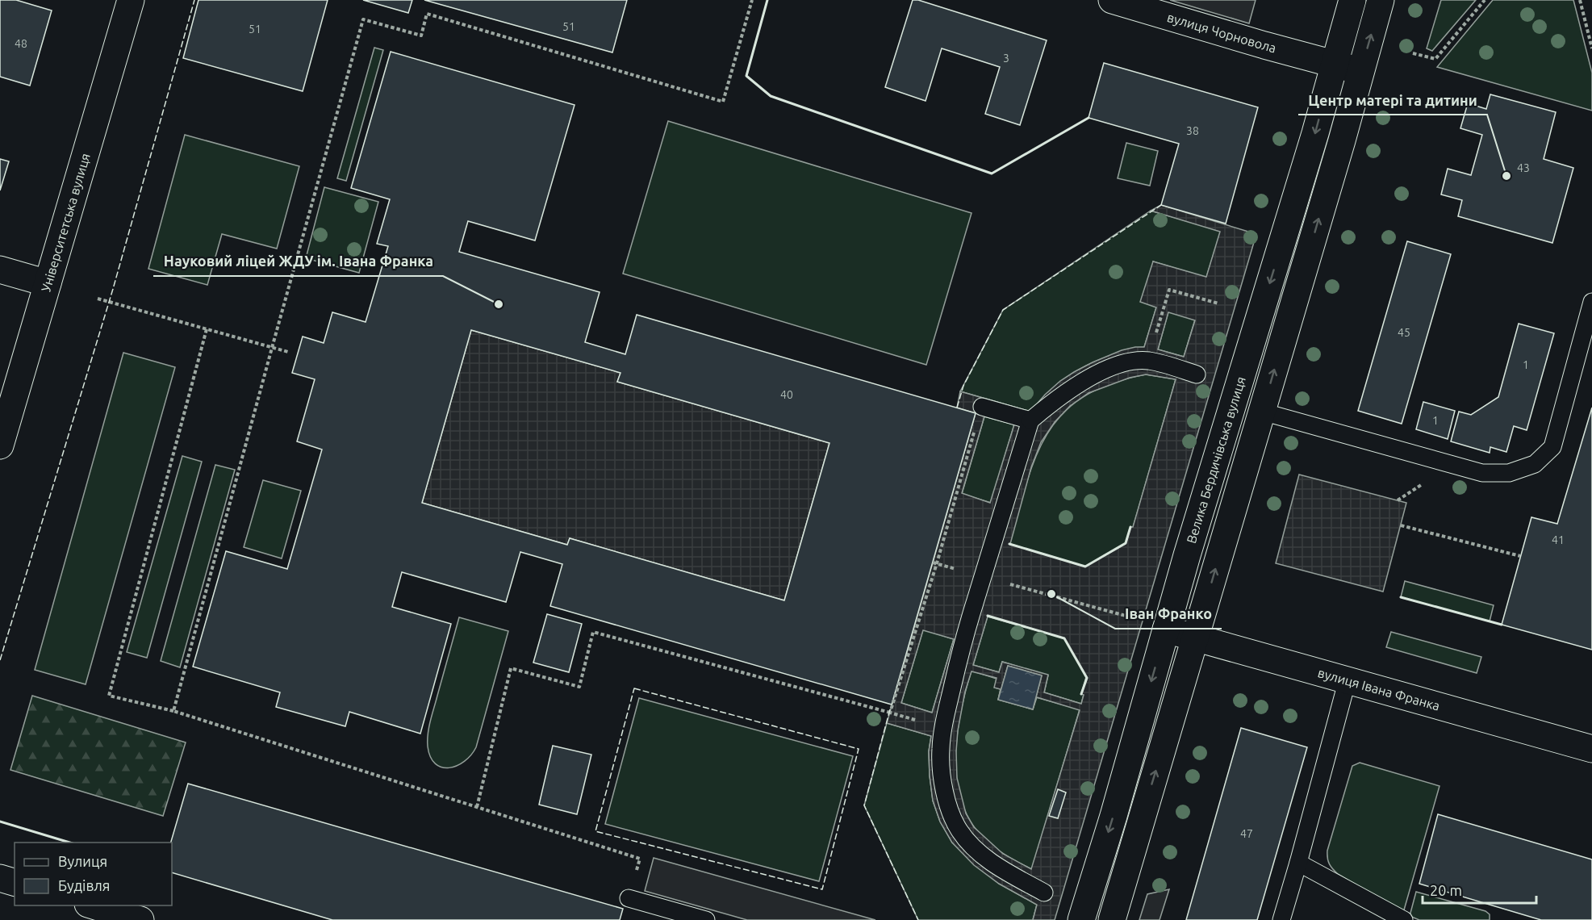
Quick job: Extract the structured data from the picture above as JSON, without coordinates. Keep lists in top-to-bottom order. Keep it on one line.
{"streets":{"main road":["вулиця Чорновола","Університетська вулиця","Велика Бердичівська вулиця","вулиця Івана Франка"]},"crossings":[["вулиця Чорновола","Велика Бердичівська вулиця"],["Велика Бердичівська вулиця","вулиця Івана Франка"]],"places":["Центр матері та дитини","Науковий ліцей ЖДУ ім. Івана Франка","Іван Франко"],"house_numbers":["51","51","48","3","38","43","45","1","40","1","41","47"],"legend":["Вулиця","Будівля"],"scale_bar":"20 m"}
